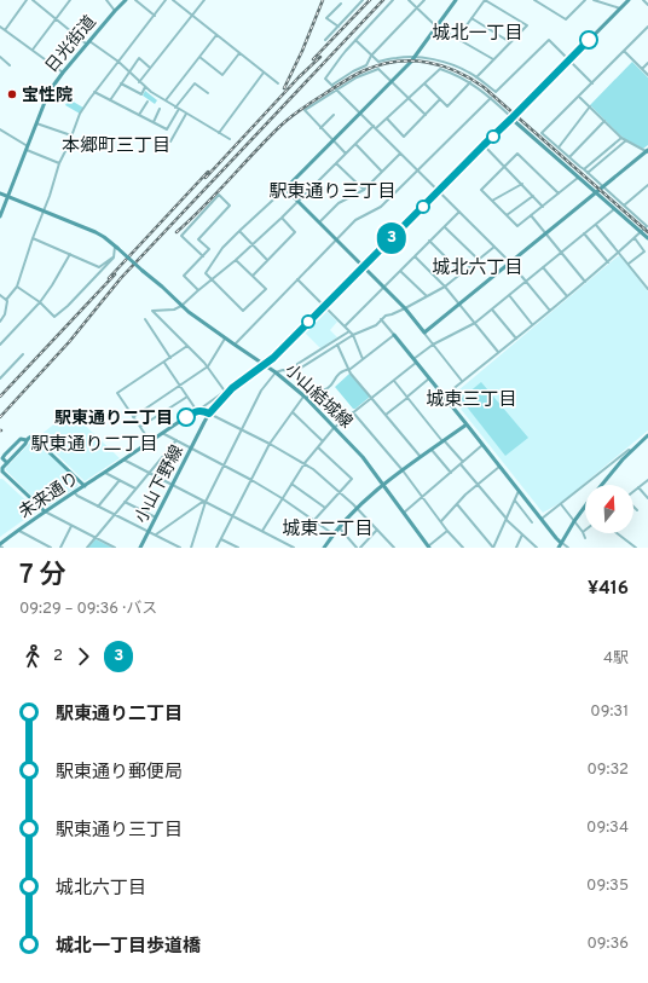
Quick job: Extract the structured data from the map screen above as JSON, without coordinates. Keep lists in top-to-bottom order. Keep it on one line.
{"streets":{"street":["日光街道","小山結城線","小山下野線","未来通り"]},"crossings":[["小山結城線","小山下野線"]],"districts":["城北一丁目","本郷町三丁目","駅東通り三丁目","城北六丁目","城東三丁目","駅東通り二丁目","城東二丁目"],"places":["宝性院","駅東通り二丁目"],"lines":["bus line 3"],"north":"top","page":{"on_map":"3","heading":["7 分","09:29 – 09:36 · バス","¥416"],"legs":["2","3","4駅"],"list":[{"name":"駅東通り二丁目","value":"09:31"},{"name":"駅東通り郵便局","value":"09:32"},{"name":"駅東通り三丁目","value":"09:34"},{"name":"城北六丁目","value":"09:35"},{"name":"城北一丁目歩道橋","value":"09:36"}]}}
